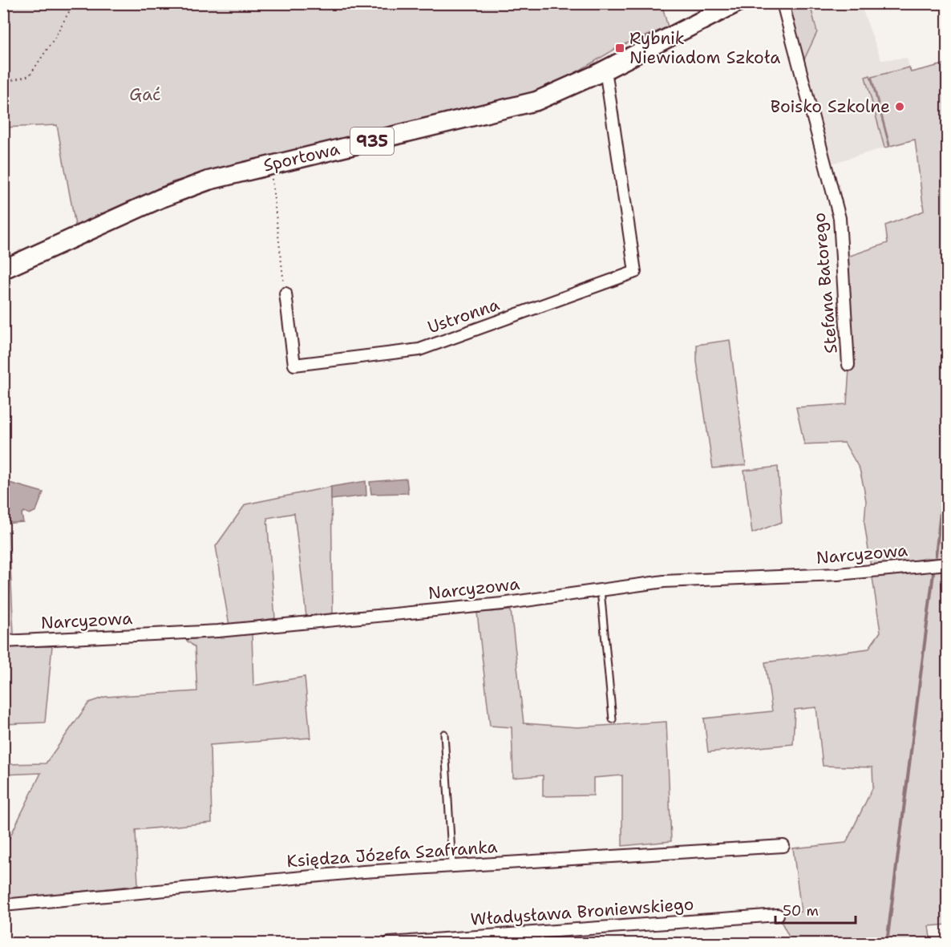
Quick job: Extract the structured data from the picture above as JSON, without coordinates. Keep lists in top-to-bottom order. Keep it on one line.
{"streets":{"main road":["935","Sportowa"],"street":["Stefana Batorego","Ustronna","Narcyzowa","Księdza Józefa Szafranka","Władysława Broniewskiego"]},"crossings":[["Sportowa","Ustronna"]],"parks":["Gać"],"places":{"transit":["Rybnik Niewiadom Szkoła"],"other":["Boisko Szkolne"]},"scale_bar":"50 m"}
